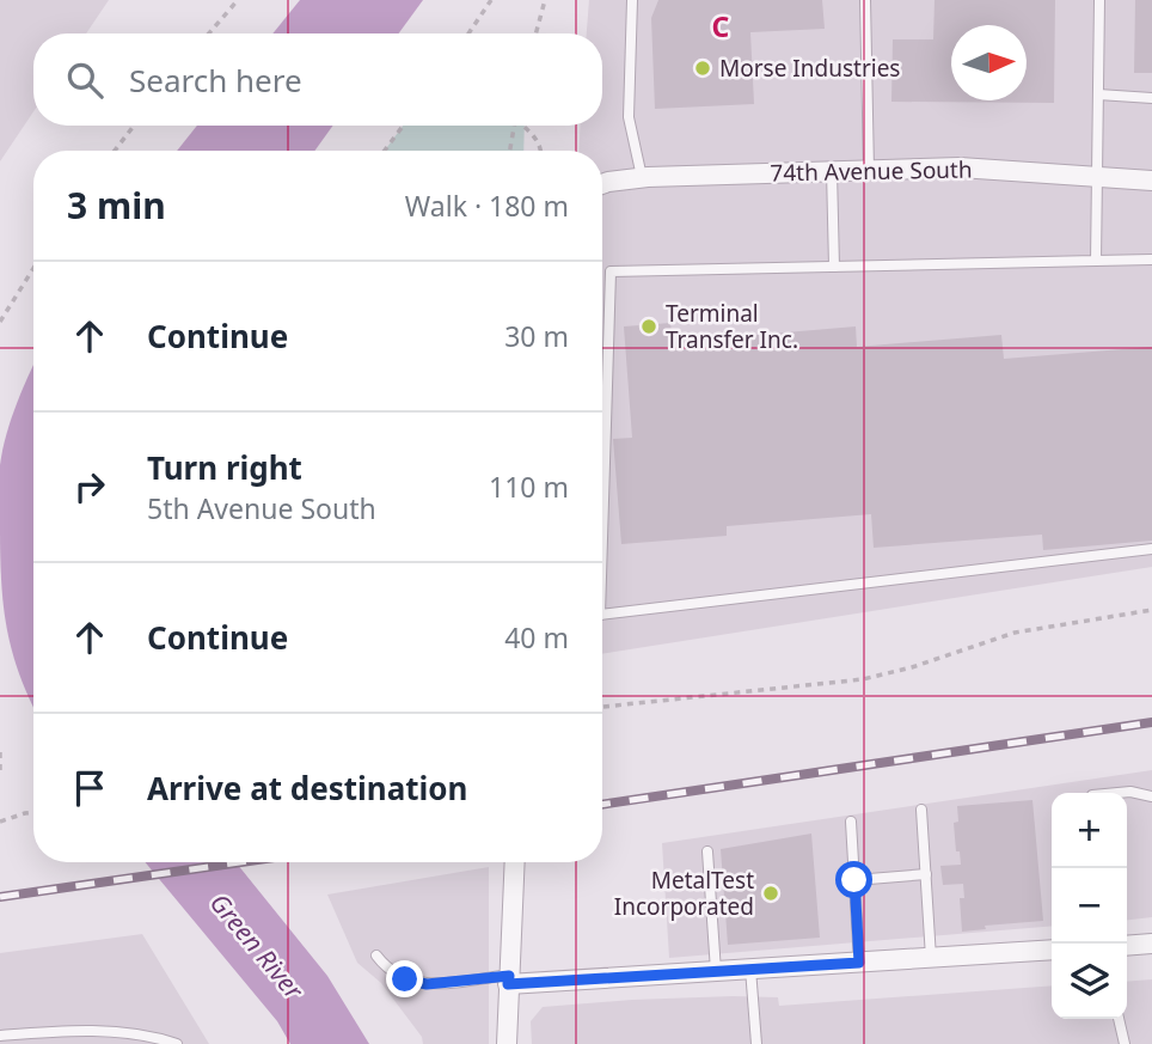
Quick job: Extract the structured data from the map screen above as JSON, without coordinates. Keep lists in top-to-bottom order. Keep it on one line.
{"streets":{"street":["74th Avenue South"]},"water":["Green River"],"places":["Morse Industries","Terminal Transfer Inc.","MetalTest Incorporated"],"north":"right","page":{"search":"Search here","heading":["3 min","Walk · 180 m"],"list":[["Continue","30 m"],["Turn right","5th Avenue South","110 m"],["Continue","40 m"],"Arrive at destination"],"map_buttons":["+","−"]},"grid":{"columns":["C"]}}
